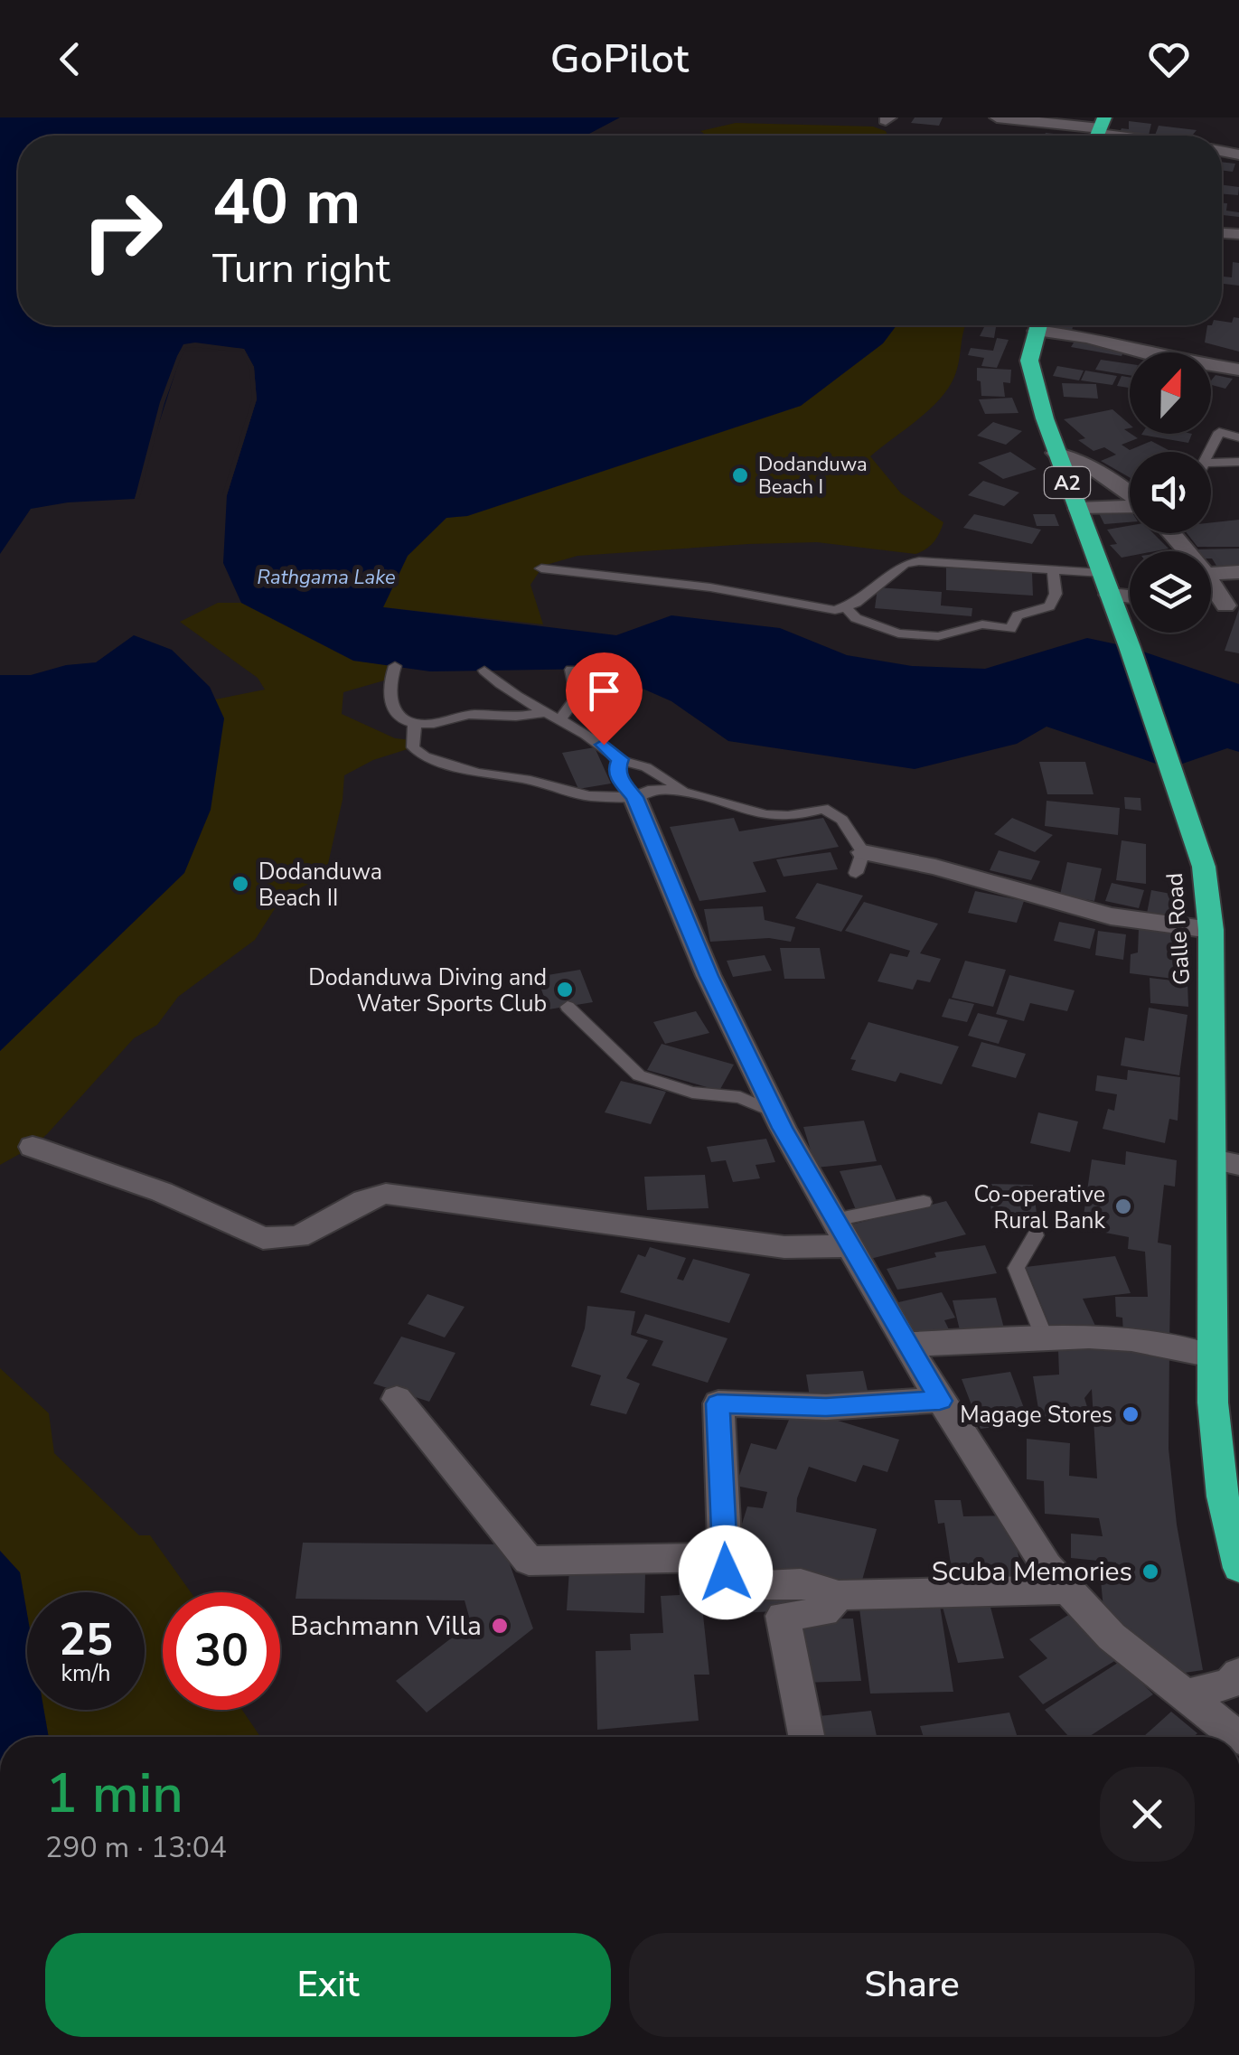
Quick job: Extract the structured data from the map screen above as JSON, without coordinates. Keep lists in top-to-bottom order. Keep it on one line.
{"streets":{"highway":["A2","Galle Road"]},"water":["Rathgama Lake"],"places":["Dodanduwa Beach I","Dodanduwa Beach II","Dodanduwa Diving and Water Sports Club","Co-operative Rural Bank","Magage Stores","Scuba Memories","Bachmann Villa"],"north":"top","page":{"header":"GoPilot","turn":["40 m","Turn right"],"speed":"25 km/h","limit":"30","heading":["1 min","290 m · 13:04"],"buttons":["Exit","Share"]}}
